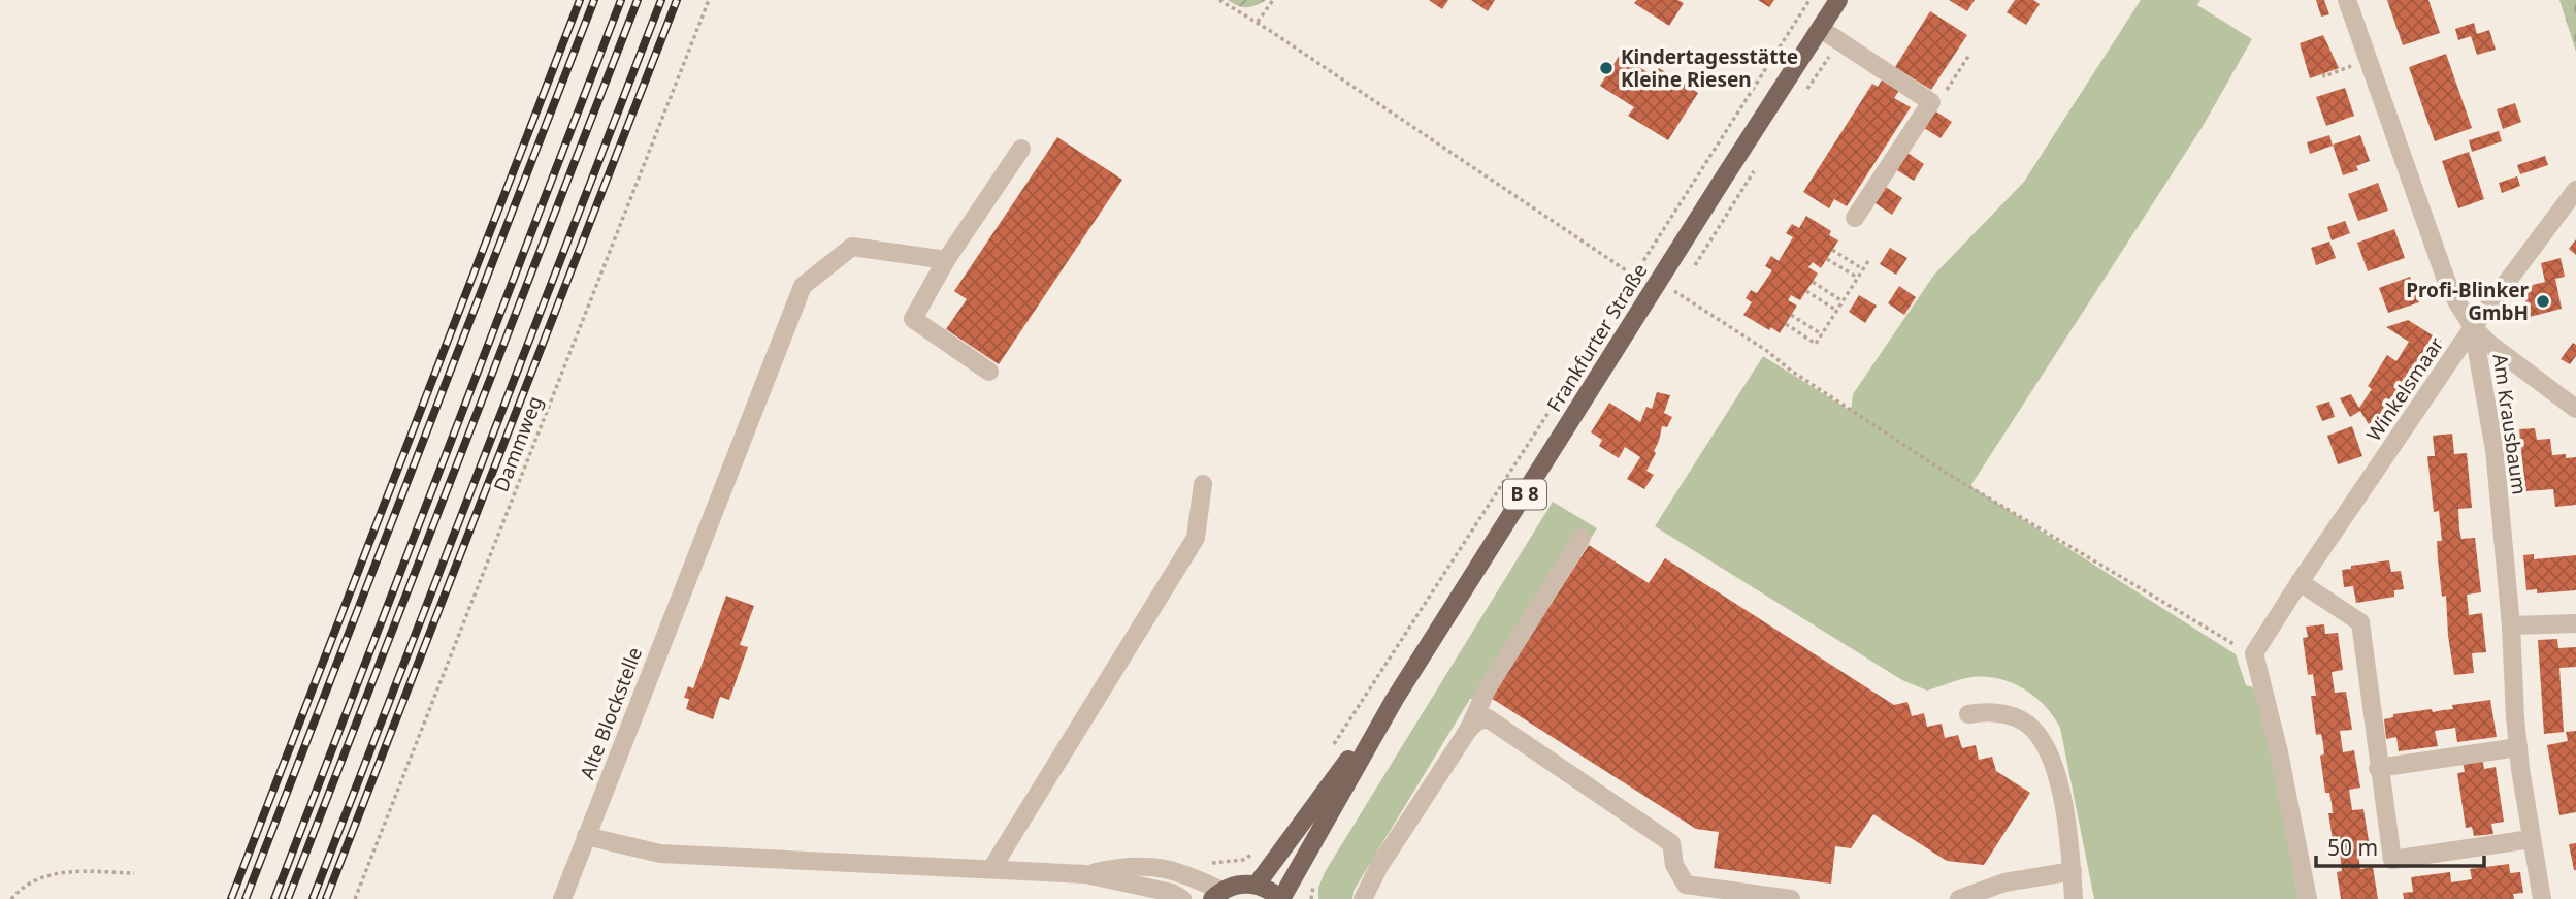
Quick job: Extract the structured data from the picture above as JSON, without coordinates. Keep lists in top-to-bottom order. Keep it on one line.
{"streets":{"main road":["Frankfurter Straße","B 8"],"street":["Winkelsmaar","Am Krausbaum","Alte Blockstelle"],"path":["Dammweg"]},"crossings":[["Frankfurter Straße","B 8"],["Winkelsmaar","Am Krausbaum"]],"places":["Kindertagesstätte Kleine Riesen","Profi-Blinker GmbH"],"scale_bar":"50 m"}
